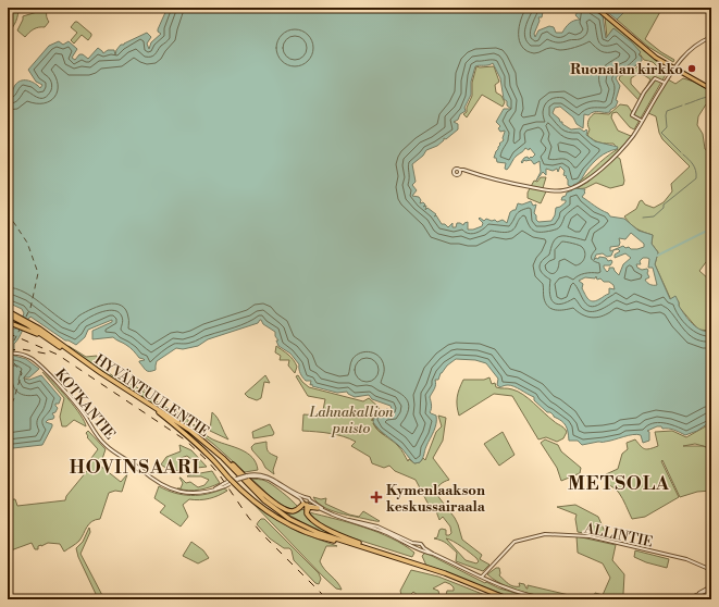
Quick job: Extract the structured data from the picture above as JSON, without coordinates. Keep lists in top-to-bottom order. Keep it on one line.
{"streets":{"highway":["HYVÄNTUULENTIE"],"street":["KOTKANTIE","ALLINTIE"]},"districts":["HOVINSAARI","METSOLA"],"parks":["Lahnakallion puisto"],"places":{"other":["Ruonalan kirkko"],"health":["Kymenlaakson keskussairaala"]}}
